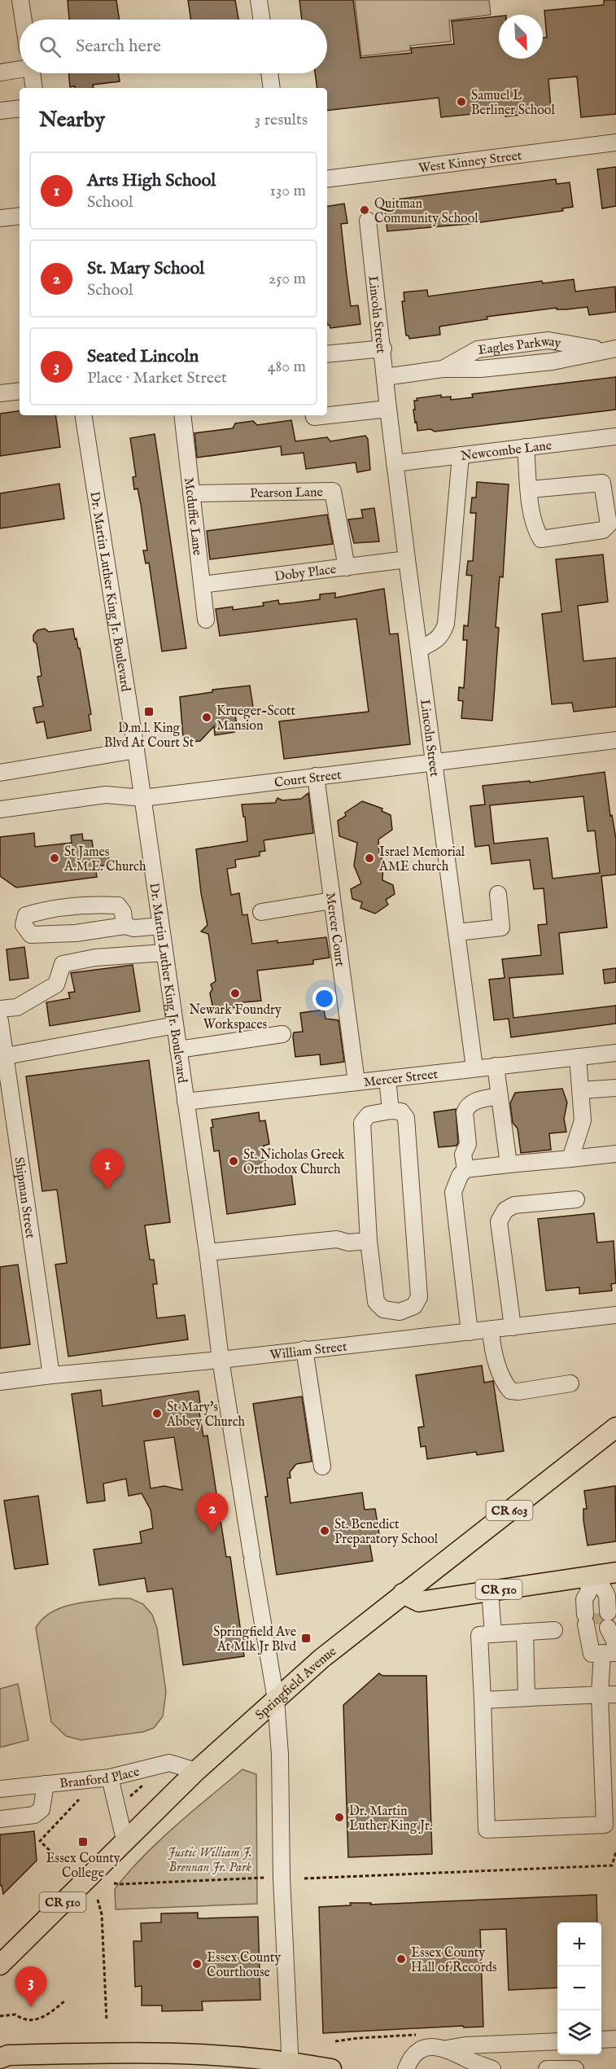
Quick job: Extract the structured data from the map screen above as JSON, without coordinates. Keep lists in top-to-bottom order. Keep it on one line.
{"streets":{"main road":["CR 603","CR 510","Springfield Avenue"],"street":["West Kinney Street","Lincoln Street","Eagles Parkway","Newcombe Lane","Pearson Lane","Mcduffie Lane","Doby Place","Dr. Martin Luther King Jr. Boulevard","Court Street","Mercer Court","Mercer Street","Shipman Street","William Street","Branford Place"]},"crossings":[["Lincoln Street","Eagles Parkway"],["Lincoln Street","Newcombe Lane"],["Lincoln Street","Doby Place"],["Lincoln Street","Court Street"],["Lincoln Street","Mercer Street"],["Pearson Lane","Mcduffie Lane"],["Pearson Lane","Doby Place"],["Mcduffie Lane","Doby Place"],["Dr. Martin Luther King Jr. Boulevard","Court Street"],["Dr. Martin Luther King Jr. Boulevard","Mercer Street"],["Dr. Martin Luther King Jr. Boulevard","William Street"],["Dr. Martin Luther King Jr. Boulevard","Springfield Avenue"],["Court Street","Mercer Court"],["Mercer Court","Mercer Street"],["Shipman Street","William Street"],["CR 510","Springfield Avenue"],["Springfield Avenue","Branford Place"]],"parks":["Justic William J. Brennan Jr. Park"],"places":{"other":["Samuel L Berliner School","Quitman Community School","Krueger-Scott Mansion","St James A.M.E. Church","Israel Memorial AME church","Newark Foundry Workspaces","St. Nicholas Greek Orthodox Church","St Mary's Abbey Church","St. Benedict Preparatory School","Dr. Martin Luther King Jr.","Essex County Hall of Records","Essex County Courthouse"],"transit":["D.m.l. King Blvd At Court St","Springfield Ave At Mlk Jr Blvd","Essex County College"]},"north":"bottom right","page":{"search":"Search here","heading":["Nearby","3 results"],"list":[{"mark":"1","name":"Arts High School","note":"School","value":"130 m"},{"mark":"2","name":"St. Mary School","note":"School","value":"250 m"},{"mark":"3","name":"Seated Lincoln","note":"Place · Market Street","value":"480 m"}],"pins":["1","2","3"],"map_buttons":["+","−"]}}
